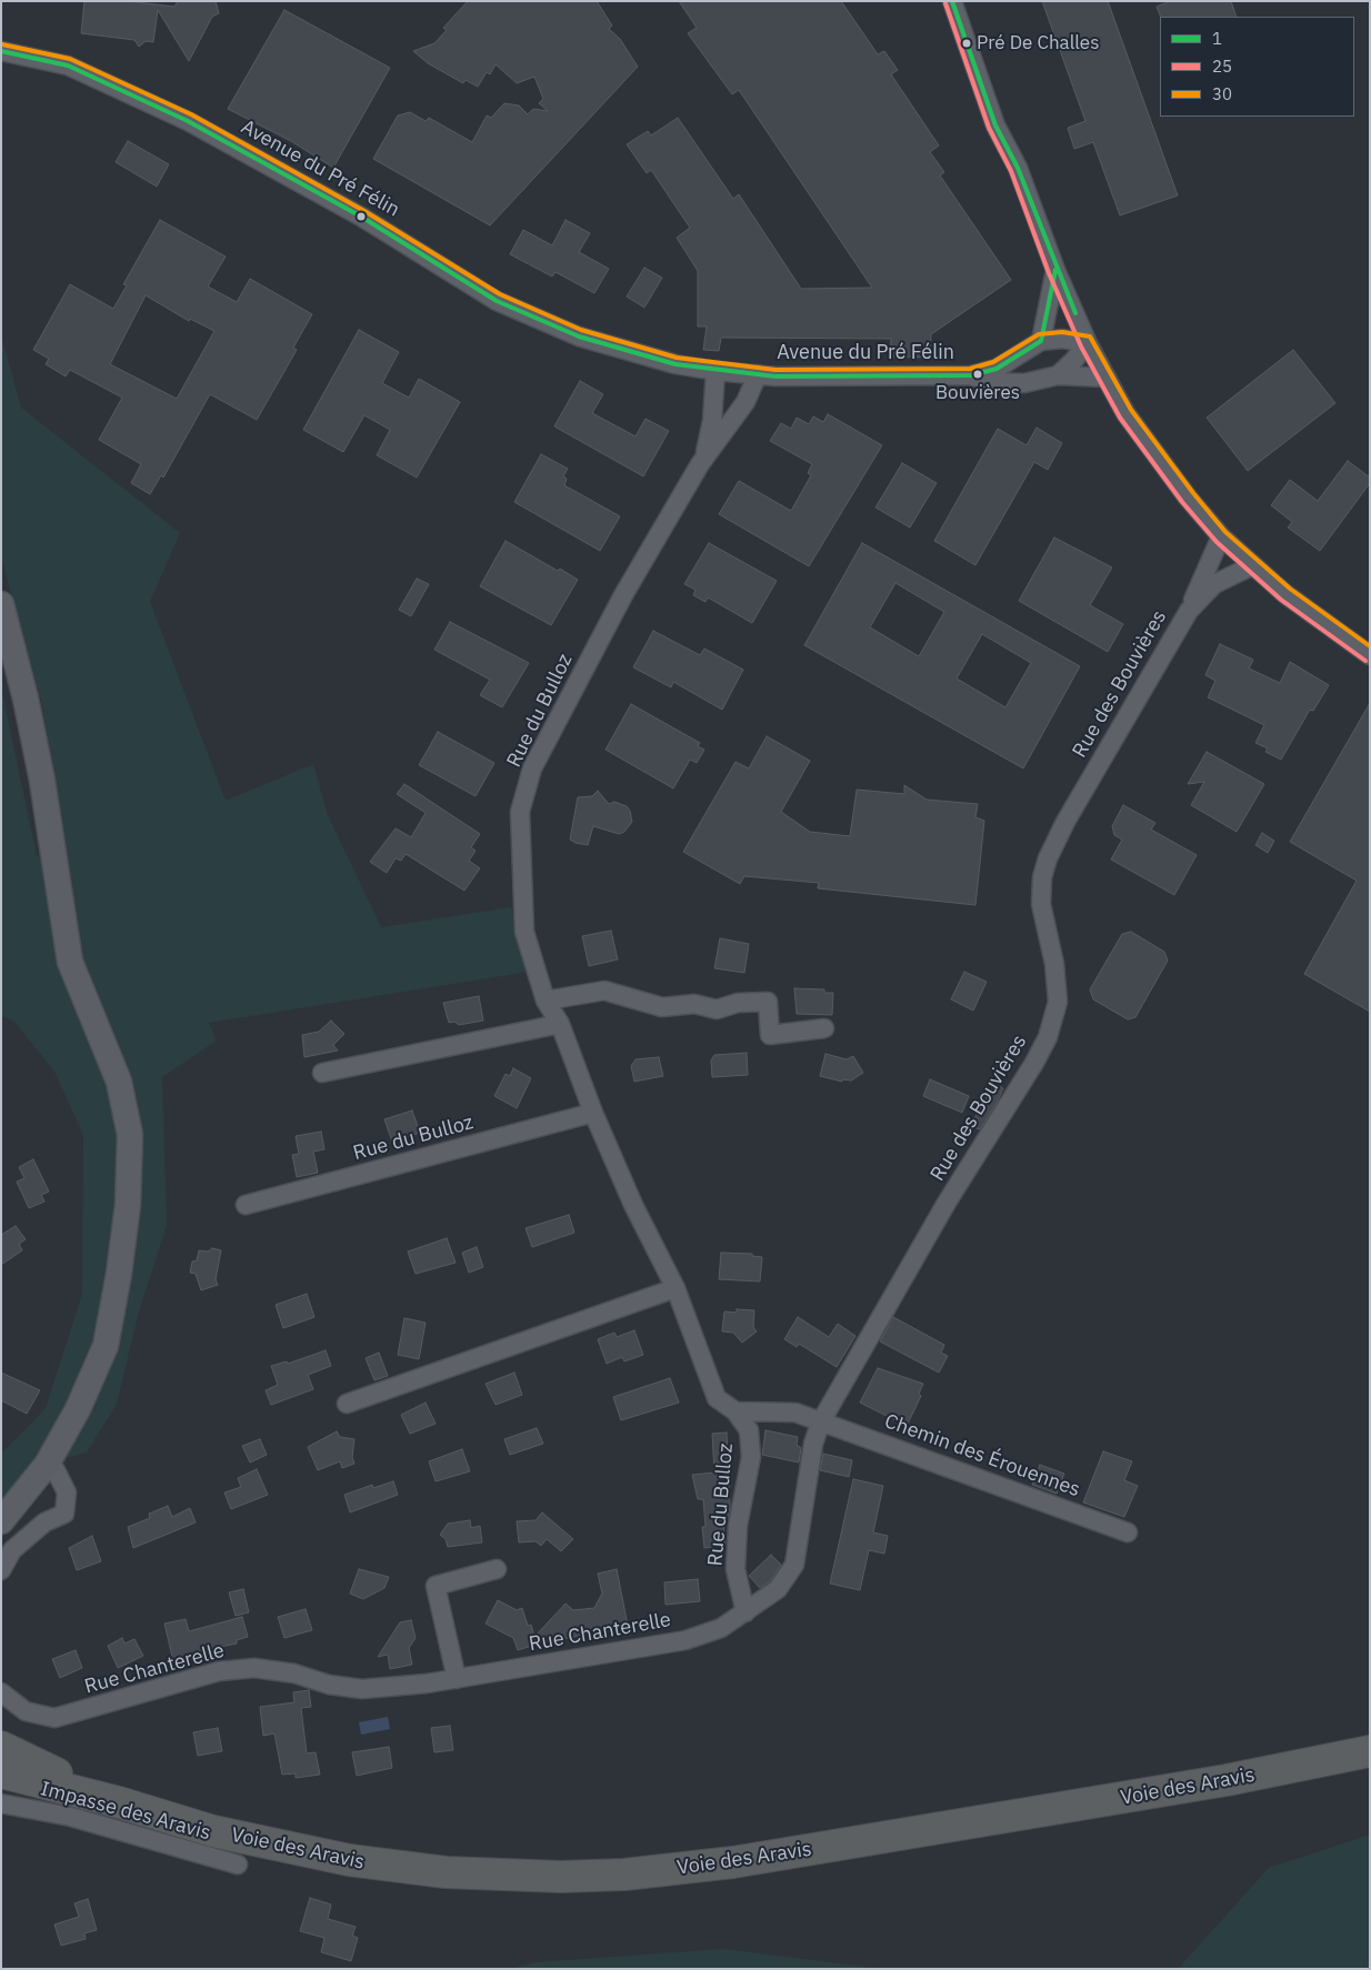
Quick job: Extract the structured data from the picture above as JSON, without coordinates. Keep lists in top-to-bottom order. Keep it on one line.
{"streets":{"highway":["Voie des Aravis"],"street":["Avenue du Pré Félin","Rue des Bouvières","Rue du Bulloz","Chemin des Érouennes","Rue Chanterelle","Impasse des Aravis"]},"crossings":[["Avenue du Pré Félin","Rue du Bulloz"],["Rue des Bouvières","Rue du Bulloz"],["Rue des Bouvières","Chemin des Érouennes"],["Rue des Bouvières","Rue Chanterelle"],["Rue du Bulloz","Chemin des Érouennes"],["Rue du Bulloz","Rue Chanterelle"]],"places":["Pré De Challes","Bouvières"],"lines":["transit line 1","transit line 25","transit line 30"],"legend":["1","25","30"]}
